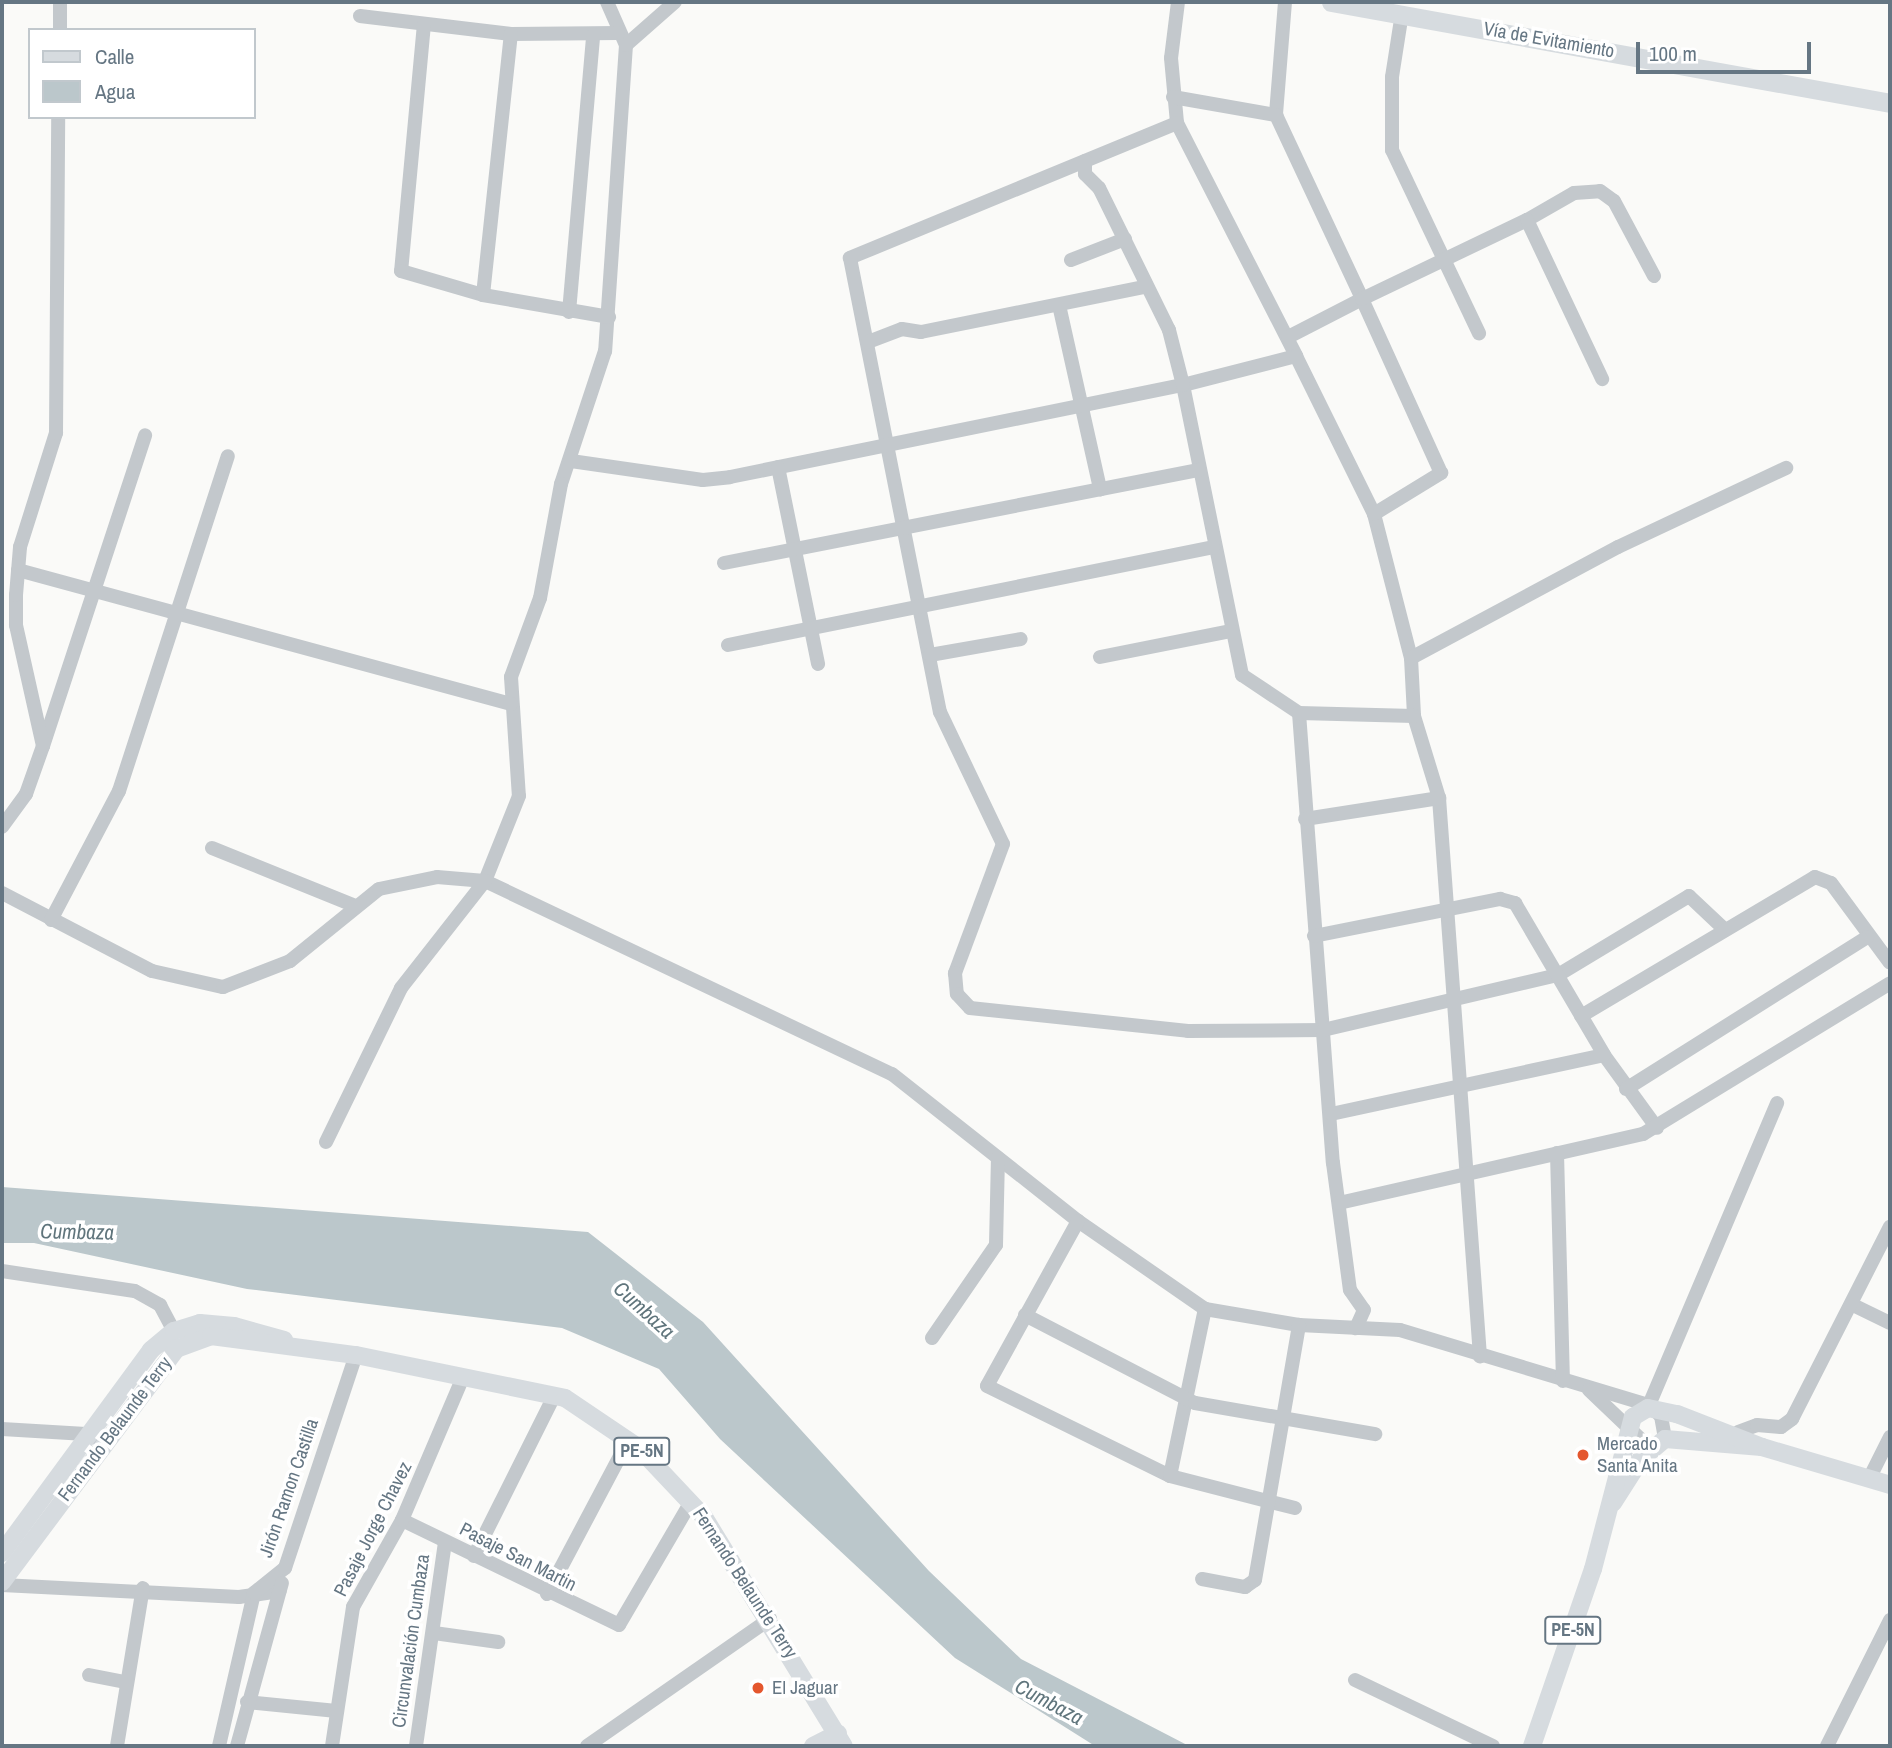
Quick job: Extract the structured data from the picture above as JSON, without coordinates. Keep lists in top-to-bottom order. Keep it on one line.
{"streets":{"highway":["Vía de Evitamiento"],"main road":["Fernando Belaunde Terry","PE-5N"],"street":["Jirón Ramon Castilla","Pasaje Jorge Chavez","Pasaje San Martin","Circunvalación Cumbaza"]},"crossings":[["Fernando Belaunde Terry","PE-5N"],["Fernando Belaunde Terry","Jirón Ramon Castilla"],["Fernando Belaunde Terry","Pasaje Jorge Chavez"],["Fernando Belaunde Terry","Pasaje San Martin"],["Pasaje Jorge Chavez","Pasaje San Martin"],["Pasaje San Martin","Circunvalación Cumbaza"]],"water":["Cumbaza"],"places":["Mercado Santa Anita","El Jaguar"],"legend":["Calle","Agua"],"scale_bar":"100 m"}
